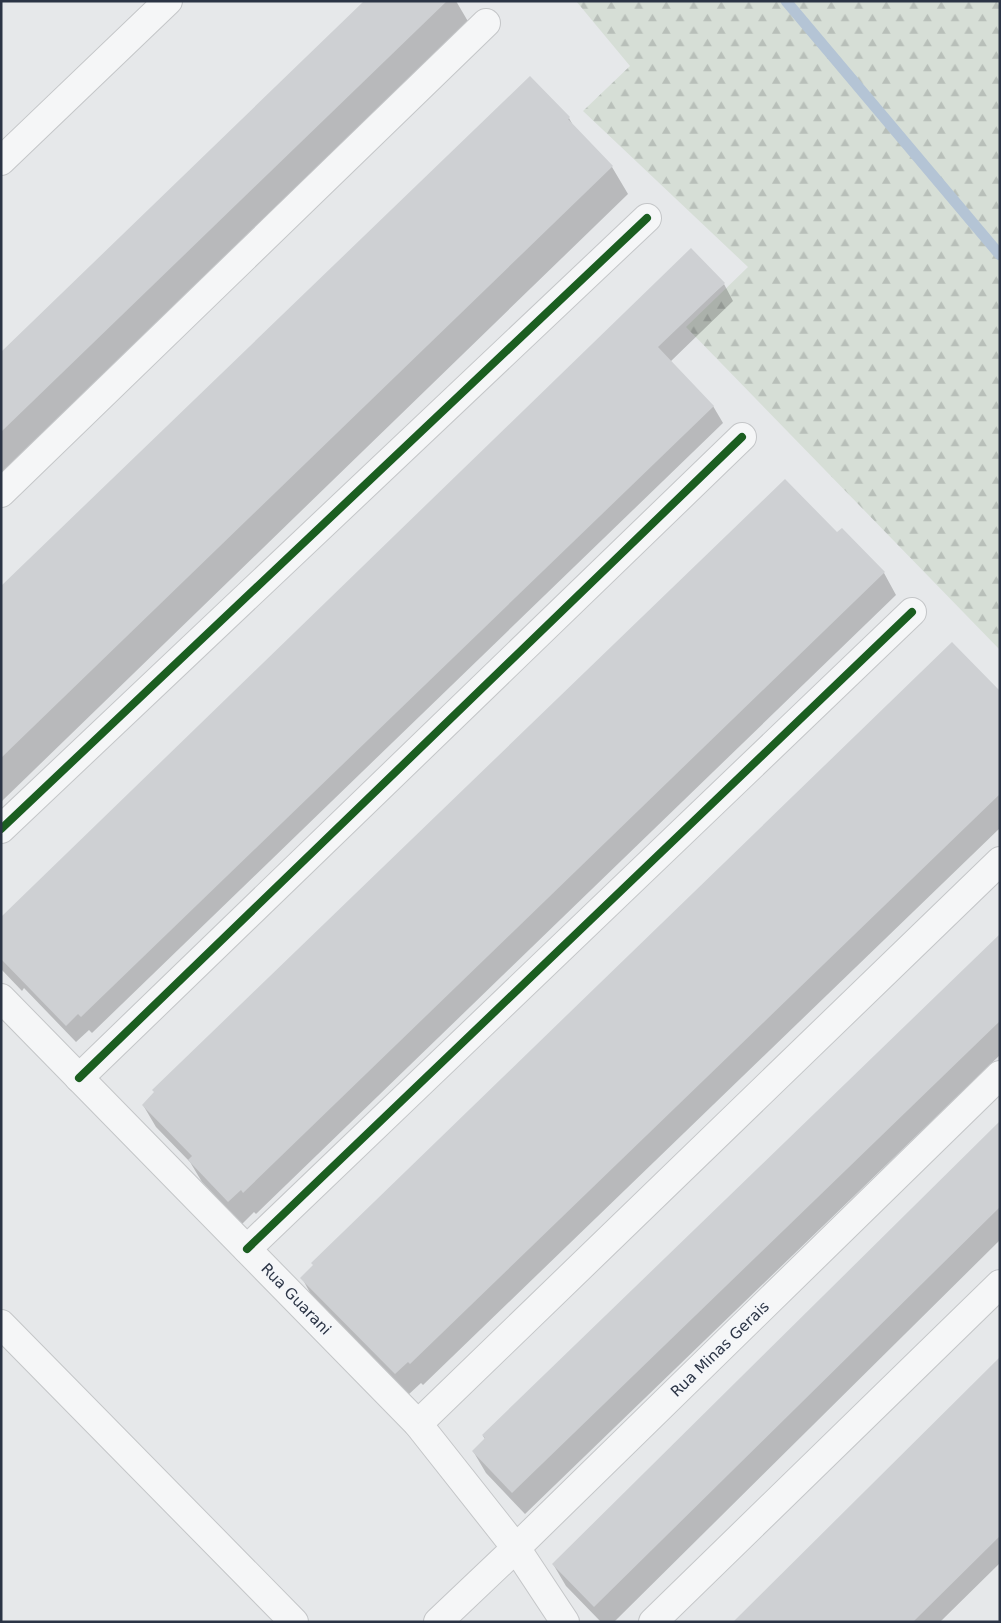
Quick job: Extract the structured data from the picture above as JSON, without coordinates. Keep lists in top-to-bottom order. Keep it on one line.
{"streets":{"street":["Rua Guarani","Rua Minas Gerais"]},"crossings":[["Rua Guarani","Rua Minas Gerais"]]}
